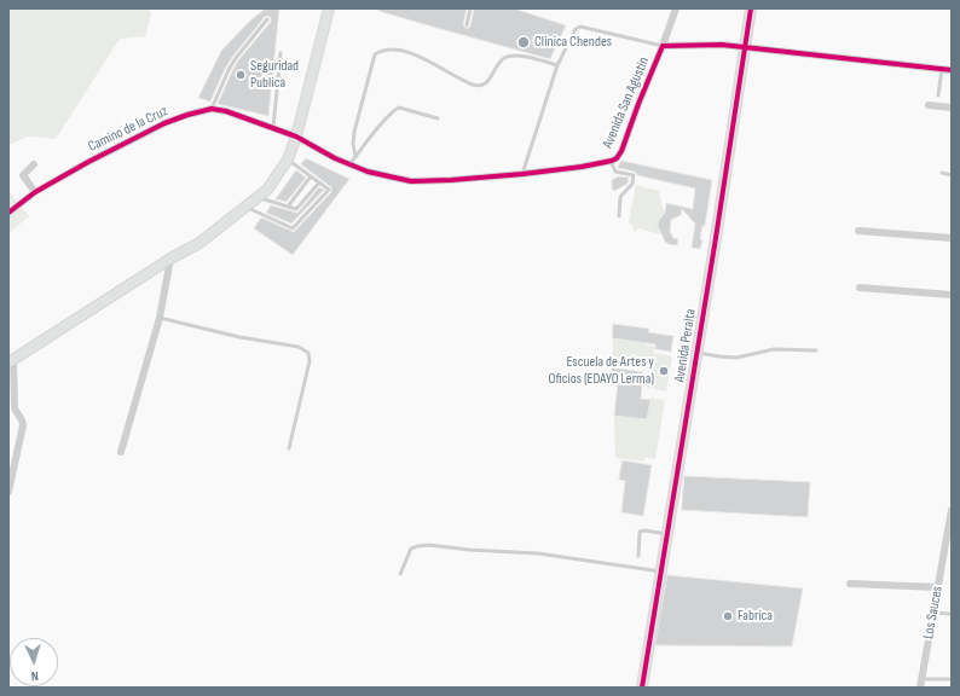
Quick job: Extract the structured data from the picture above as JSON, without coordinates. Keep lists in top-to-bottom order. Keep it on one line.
{"streets":{"street":["Avenida San Agustin","Camino de la Cruz","Avenida Peralta","Los Sauces"]},"crossings":[["Avenida San Agustin","Camino de la Cruz"],["Avenida San Agustin","Avenida Peralta"]],"places":["Clinica Chendes","Seguridad Publica","Escuela de Artes y Oficios (EDAYO Lerma)","Fabrica"],"north":"bottom"}
